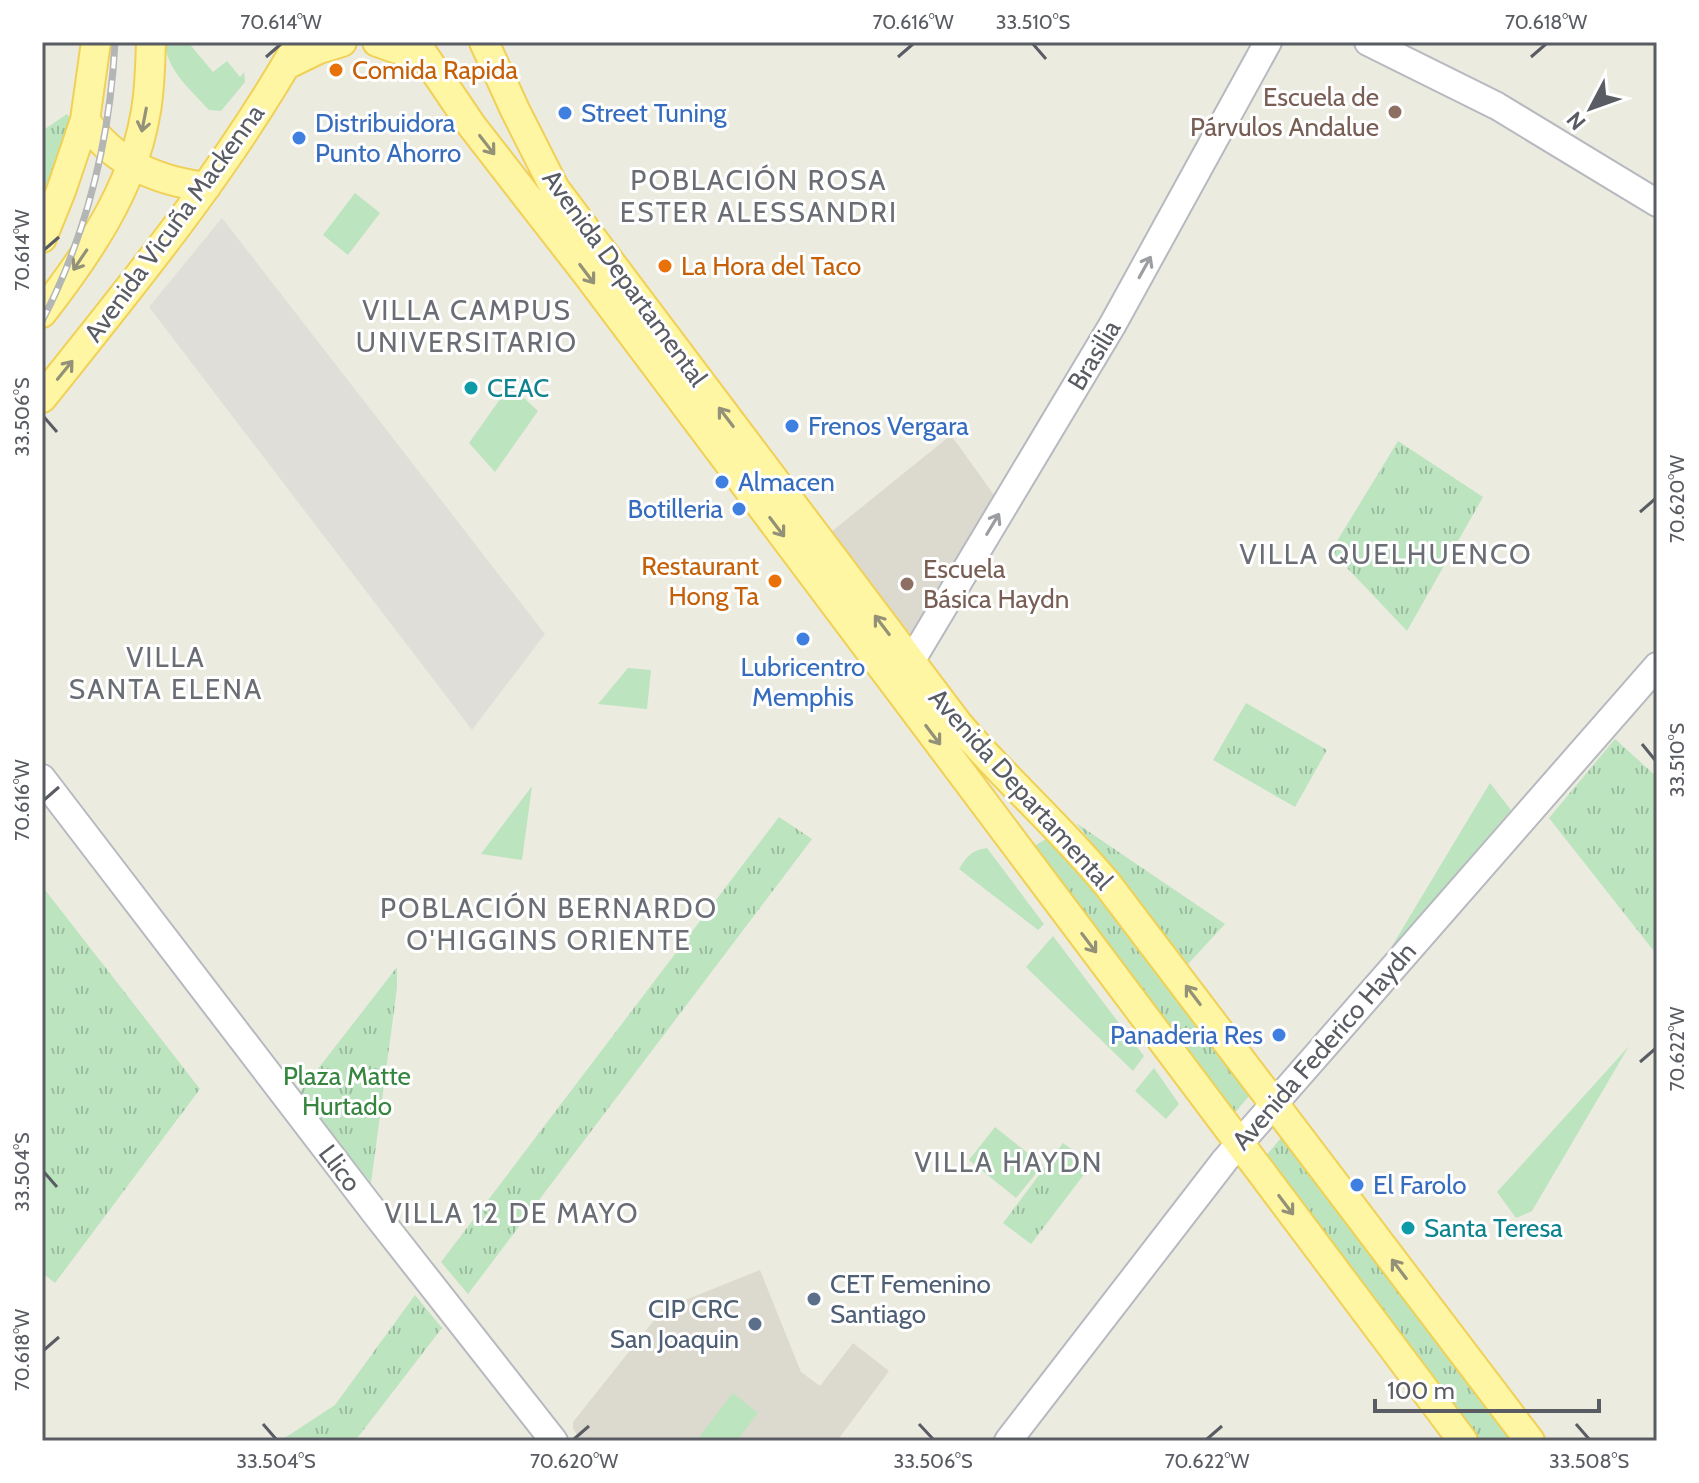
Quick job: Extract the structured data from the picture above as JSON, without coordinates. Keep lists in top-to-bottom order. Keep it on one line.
{"streets":{"main road":["Avenida Vicuña Mackenna","Avenida Departamental"],"street":["Brasilia","Avenida Federico Haydn","Llico"]},"crossings":[["Avenida Departamental","Brasilia"],["Avenida Departamental","Avenida Federico Haydn"]],"one_way":["Brasilia"],"districts":["POBLACIÓN ROSA ESTER ALESSANDRI","VILLA CAMPUS UNIVERSITARIO","VILLA QUELHUENCO","VILLA SANTA ELENA","POBLACIÓN BERNARDO O'HIGGINS ORIENTE","VILLA HAYDN","VILLA 12 DE MAYO"],"parks":["Plaza Matte Hurtado"],"places":["Comida Rapida","Escuela de Párvulos Andalue","Street Tuning","Distribuidora Punto Ahorro","La Hora del Taco","CEAC","Frenos Vergara","Almacen","Botilleria","Restaurant Hong Ta","Escuela Básica Haydn","Lubricentro Memphis","Panaderia Res","El Farolo","Santa Teresa","CET Femenino Santiago","CIP CRC San Joaquin"],"scale_bar":"100 m","north":"bottom left","coordinates":["70.614°W","70.616°W","33.510°S","70.618°W","33.506°S","70.620°W","70.622°W","33.504°S","33.508°S"]}
